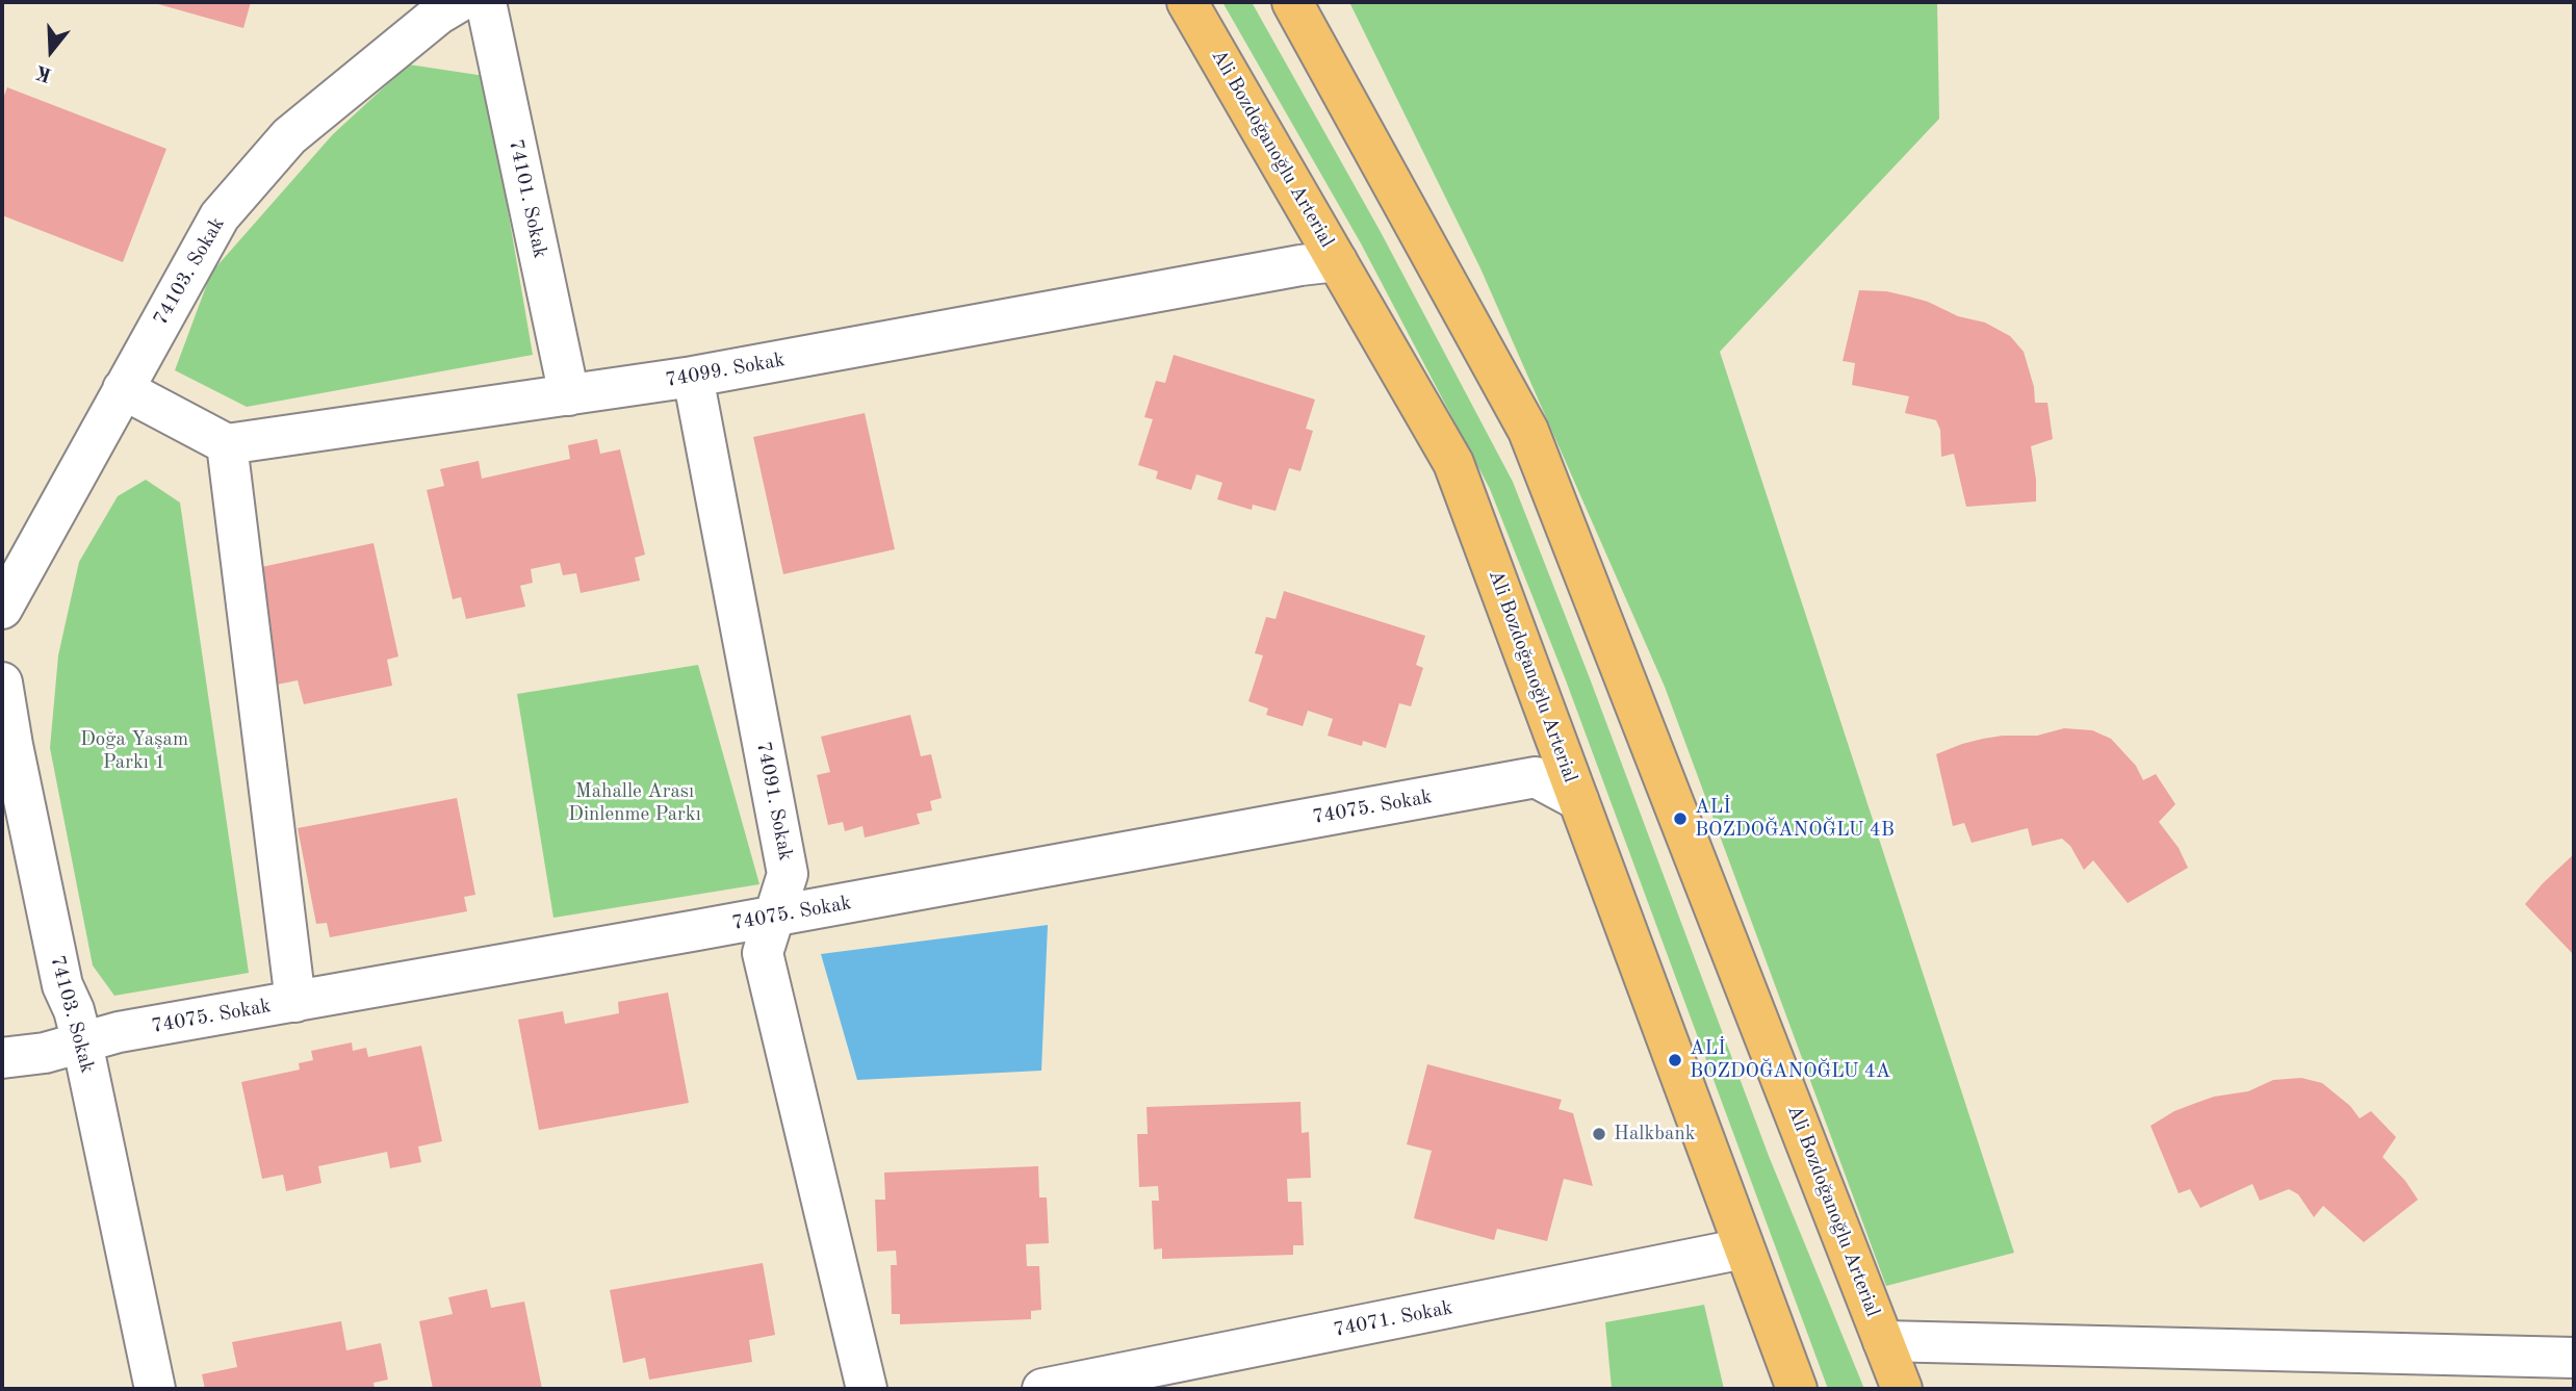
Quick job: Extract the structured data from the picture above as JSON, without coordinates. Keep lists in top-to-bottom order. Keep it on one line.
{"streets":{"main road":["Ali Bozdoğanoğlu Arterial"],"street":["74101. Sokak","74103. Sokak","74099. Sokak","74091. Sokak","74075. Sokak","74071. Sokak"]},"crossings":[["Ali Bozdoğanoğlu Arterial","74099. Sokak"],["Ali Bozdoğanoğlu Arterial","74075. Sokak"],["Ali Bozdoğanoğlu Arterial","74071. Sokak"],["74101. Sokak","74099. Sokak"],["74103. Sokak","74075. Sokak"],["74099. Sokak","74091. Sokak"],["74091. Sokak","74075. Sokak"]],"parks":["Doğa Yaşam Parkı 1","Mahalle Arası Dinlenme Parkı"],"places":["ALİ BOZDOĞANOĞLU 4B","ALİ BOZDOĞANOĞLU 4A","Halkbank"],"north":"bottom"}
